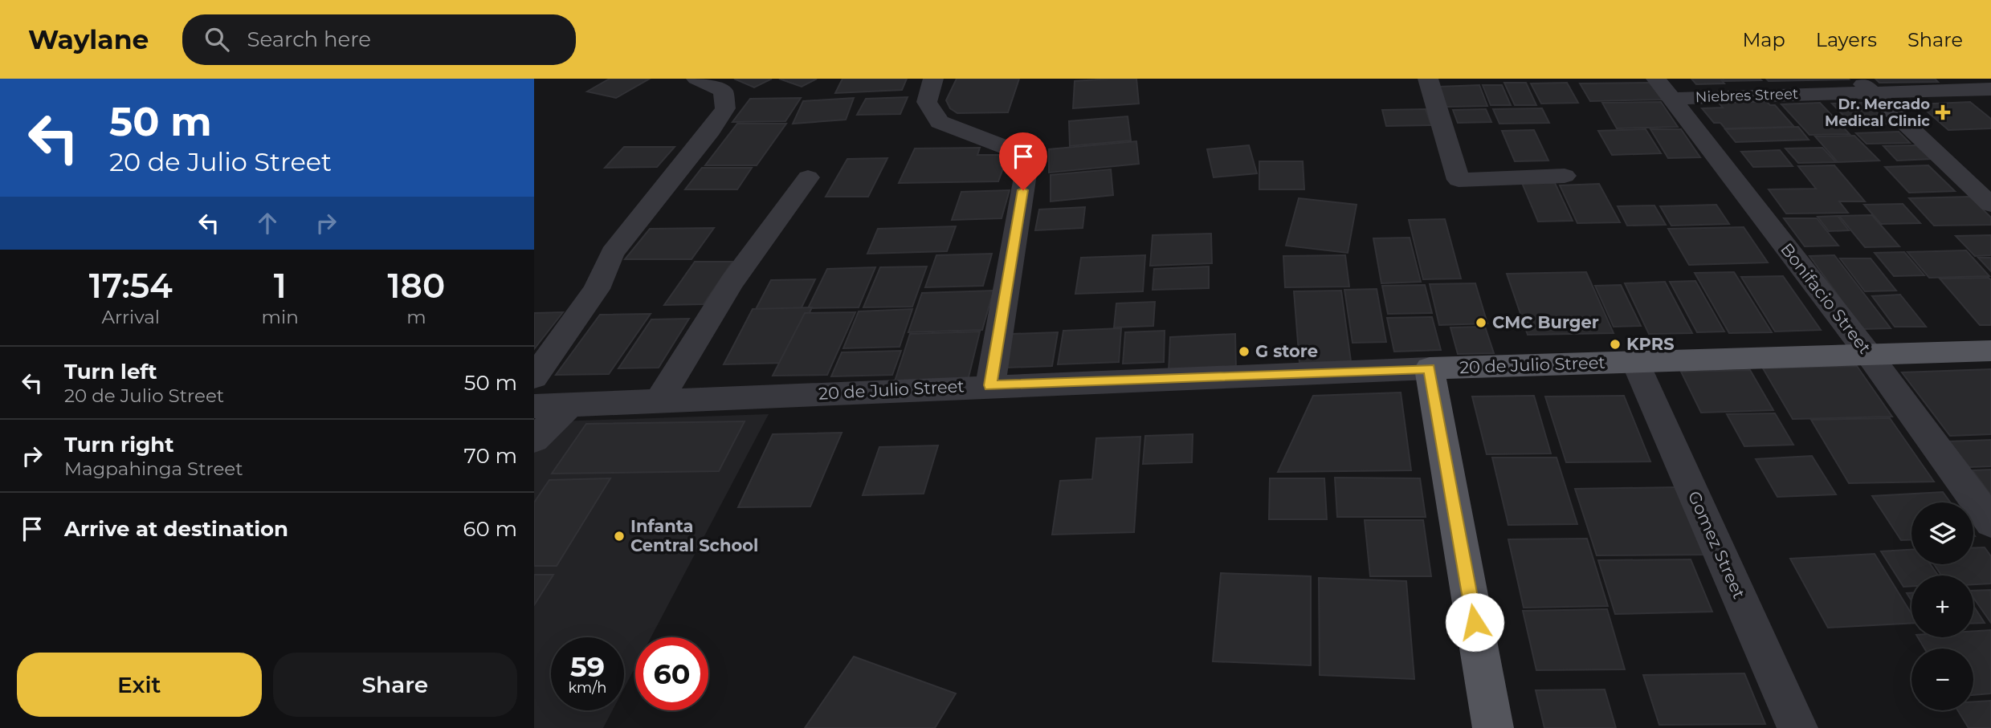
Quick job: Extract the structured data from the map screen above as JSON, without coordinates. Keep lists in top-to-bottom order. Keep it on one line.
{"streets":{"main road":["20 de Julio Street"],"street":["Niebres Street","Bonifacio Street","Gomez Street"]},"crossings":[["Niebres Street","Bonifacio Street"],["Bonifacio Street","20 de Julio Street"],["20 de Julio Street","Gomez Street"]],"places":{"health":["Dr. Mercado Medical Clinic"],"other":["CMC Burger","KPRS","G store","Infanta Central School"]},"page":{"header":"Waylane","search":"Search here","nav":["Map","Layers","Share"],"turn":["50 m","20 de Julio Street"],"eta":["17:54","Arrival","1","min","180","m"],"list":[{"name":"Turn left","note":"20 de Julio Street","value":"50 m"},{"name":"Turn right","note":"Magpahinga Street","value":"70 m"},{"name":"Arrive at destination","value":"60 m"}],"map_buttons":["+","−"],"speed":"59 km/h","limit":"60","buttons":["Exit","Share"]}}
